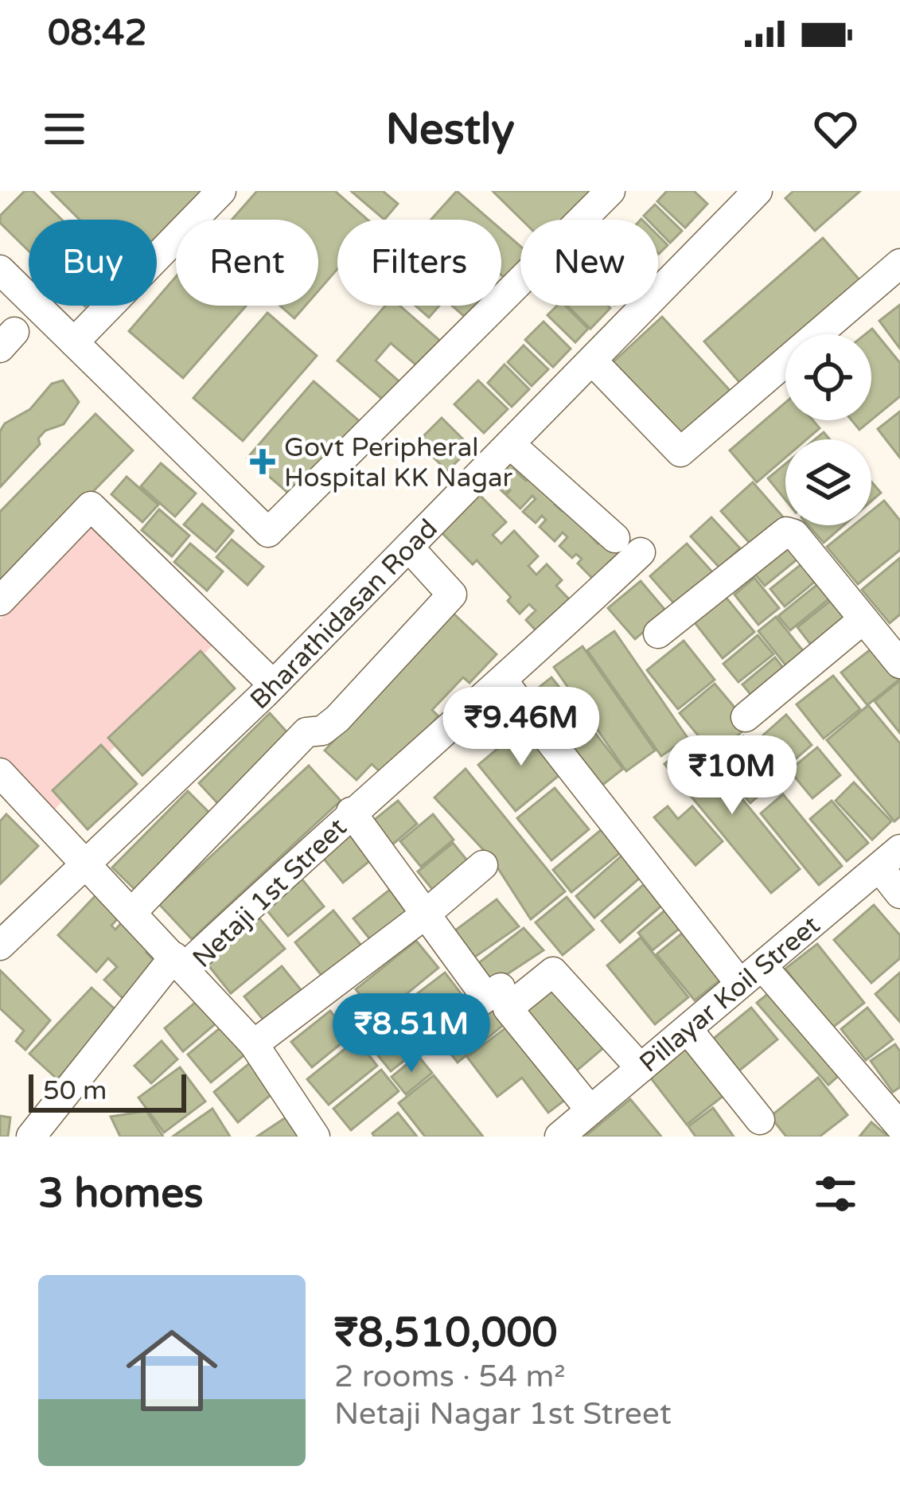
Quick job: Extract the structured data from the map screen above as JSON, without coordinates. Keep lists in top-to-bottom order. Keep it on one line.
{"streets":{"street":["Bharathidasan Road","Netaji 1st Street","Pillayar Koil Street"]},"crossings":[["Bharathidasan Road","Netaji 1st Street"]],"places":{"health":["Govt Peripheral Hospital KK Nagar"]},"scale_bar":"50 m","page":{"status":"08:42","header":"Nestly","chip":["Buy","Rent","Filters","New"],"price":["₹9.46M","₹10M","₹8.51M"],"scale":"50 m","heading":"3 homes","list":[{"name":"₹8,510,000","note":"2 rooms · 54 m² · Netaji Nagar 1st Street"}]}}
